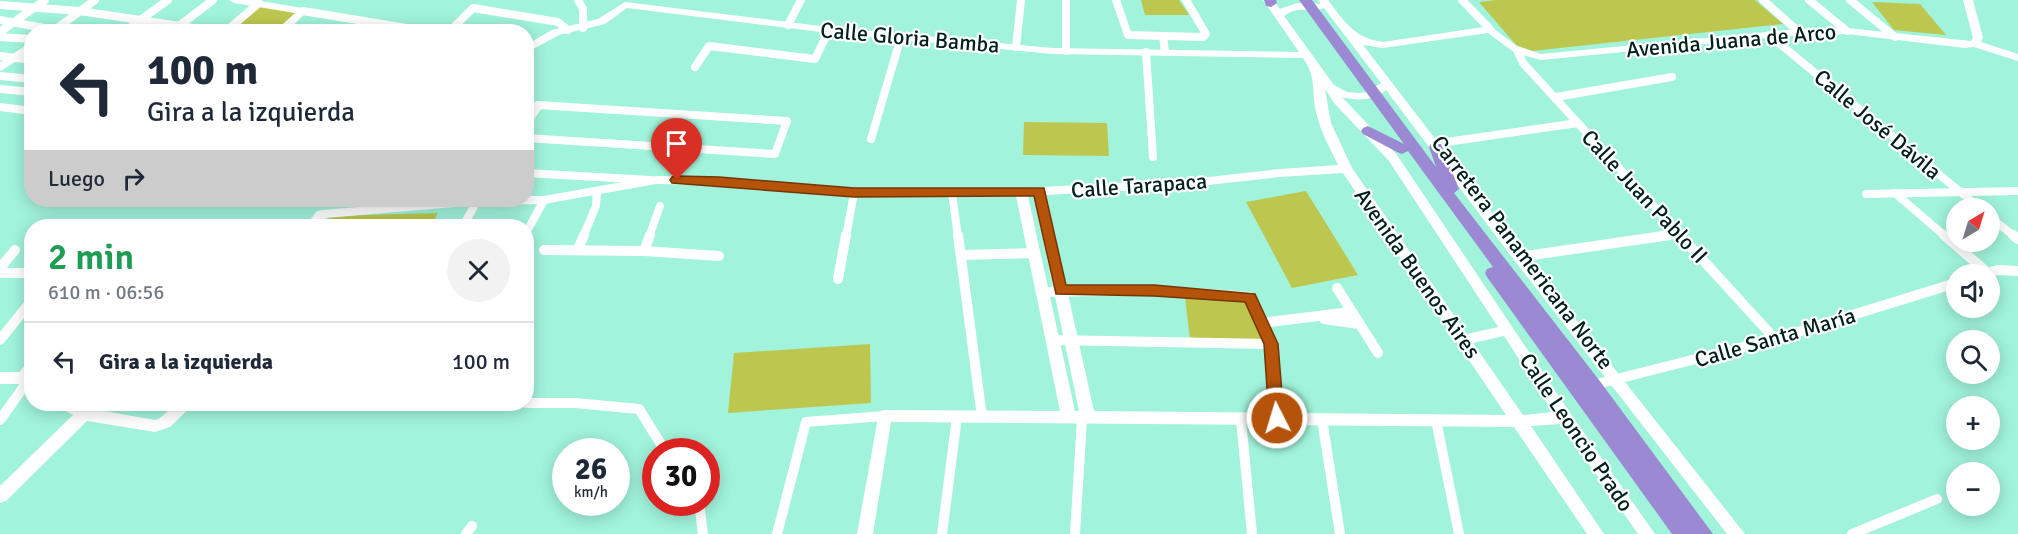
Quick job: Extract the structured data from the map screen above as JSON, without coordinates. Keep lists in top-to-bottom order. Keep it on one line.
{"streets":{"highway":["Carretera Panamericana Norte"],"street":["Calle Gloria Bamba","Avenida Juana de Arco","Calle José Dávila","Calle Tarapaca","Calle Juan Pablo II","Avenida Buenos Aires","Calle Santa María","Calle Leoncio Prado"]},"crossings":[["Avenida Juana de Arco","Calle José Dávila"],["Avenida Juana de Arco","Calle Juan Pablo II"],["Calle Tarapaca","Avenida Buenos Aires"],["Calle Juan Pablo II","Calle Santa María"],["Carretera Panamericana Norte","Calle Santa María"],["Avenida Buenos Aires","Calle Leoncio Prado"]],"north":"top right","page":{"turn":["100 m","Gira a la izquierda"],"then":"Luego","map_buttons":["+","−"],"heading":["2 min","610 m · 06:56"],"list":[{"name":"Gira a la izquierda","value":"100 m"}],"speed":"26 km/h","limit":"30"}}
